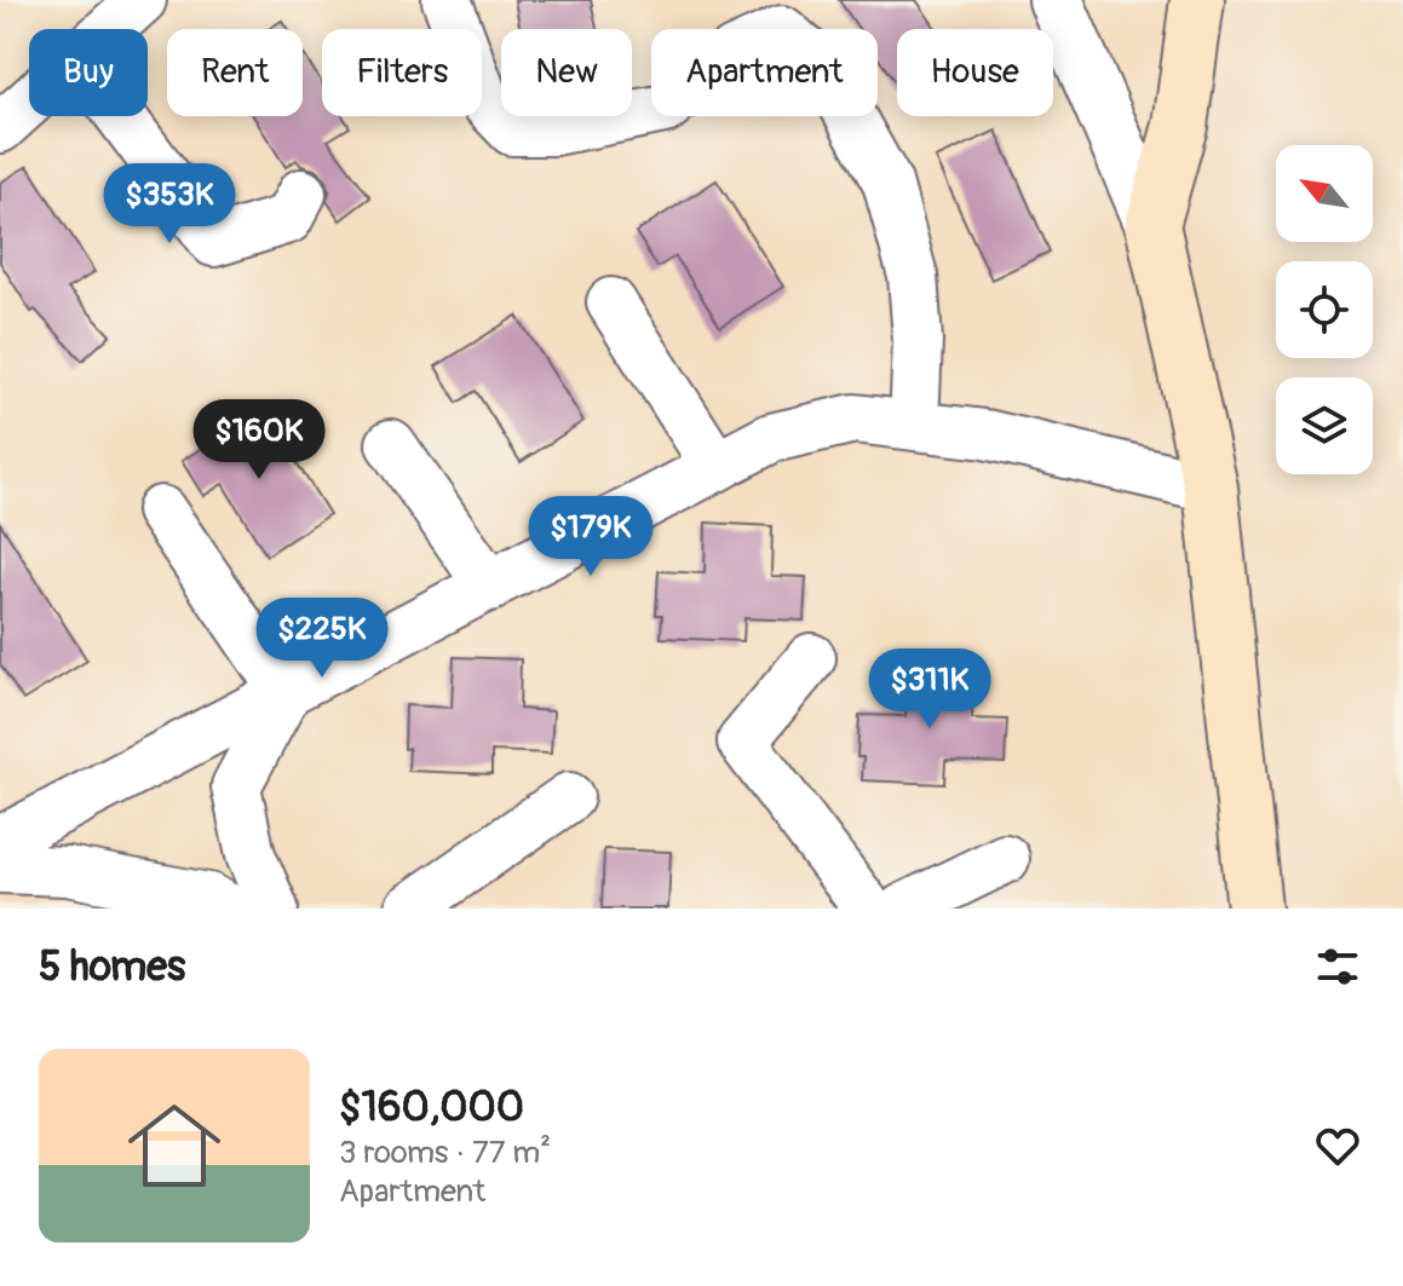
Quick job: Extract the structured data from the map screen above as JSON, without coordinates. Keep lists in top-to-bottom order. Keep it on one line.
{"north":"top left","page":{"chip":["Buy","Rent","Filters","New","Apartment","House"],"price":["$353K","$160K","$179K","$225K","$311K"],"heading":"5 homes","list":[{"name":"$160,000","note":"3 rooms · 77 m² · Apartment"}]}}
